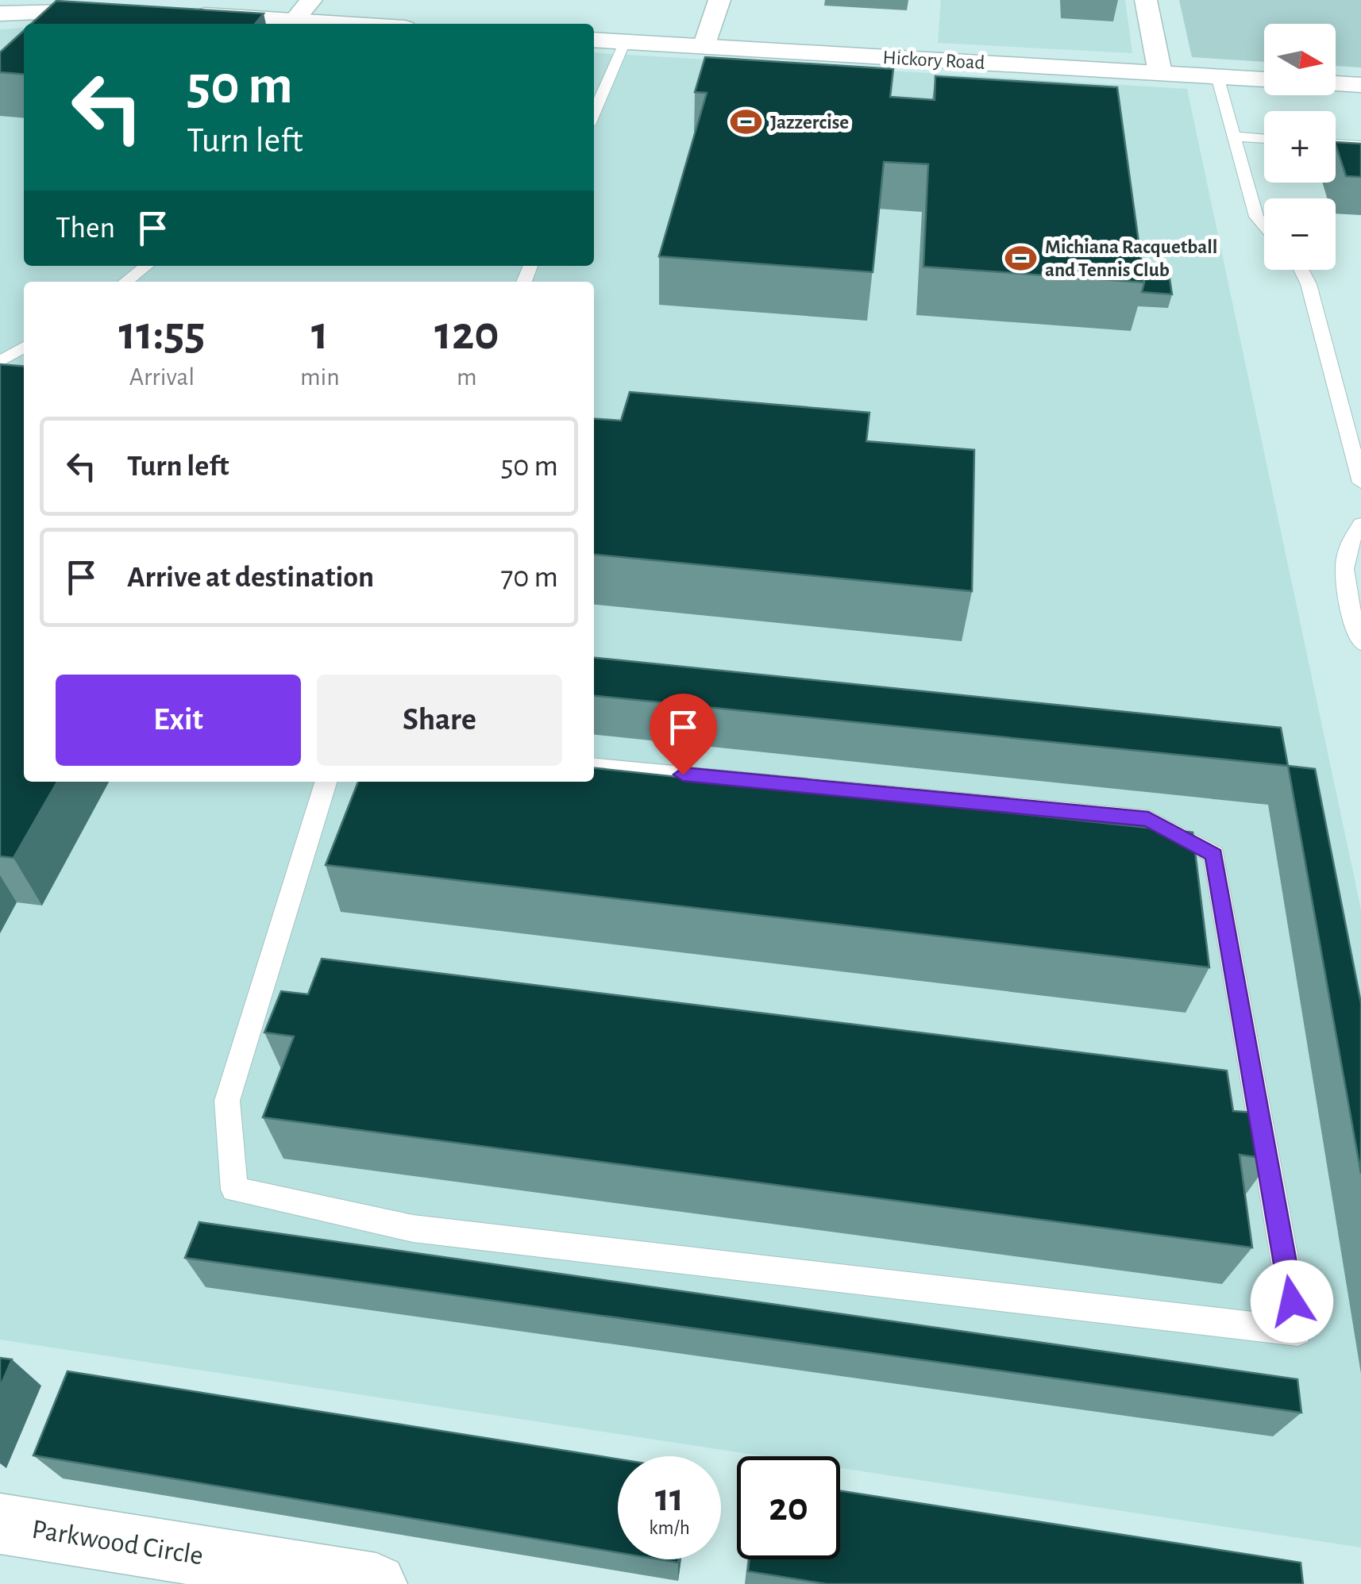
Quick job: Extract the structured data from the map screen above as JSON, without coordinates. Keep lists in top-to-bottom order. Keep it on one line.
{"streets":{"street":["Hickory Road","Parkwood Circle"]},"places":{"sports":["Jazzercise","Michiana Racquetball and Tennis Club"]},"north":"right","page":{"map_buttons":["+","−"],"turn":["50 m","Turn left"],"then":"Then","eta":["11:55","Arrival","1","min","120","m"],"list":[{"name":"Turn left","value":"50 m"},{"name":"Arrive at destination","value":"70 m"}],"buttons":["Exit","Share"],"speed":"11 km/h","limit":"20"}}
